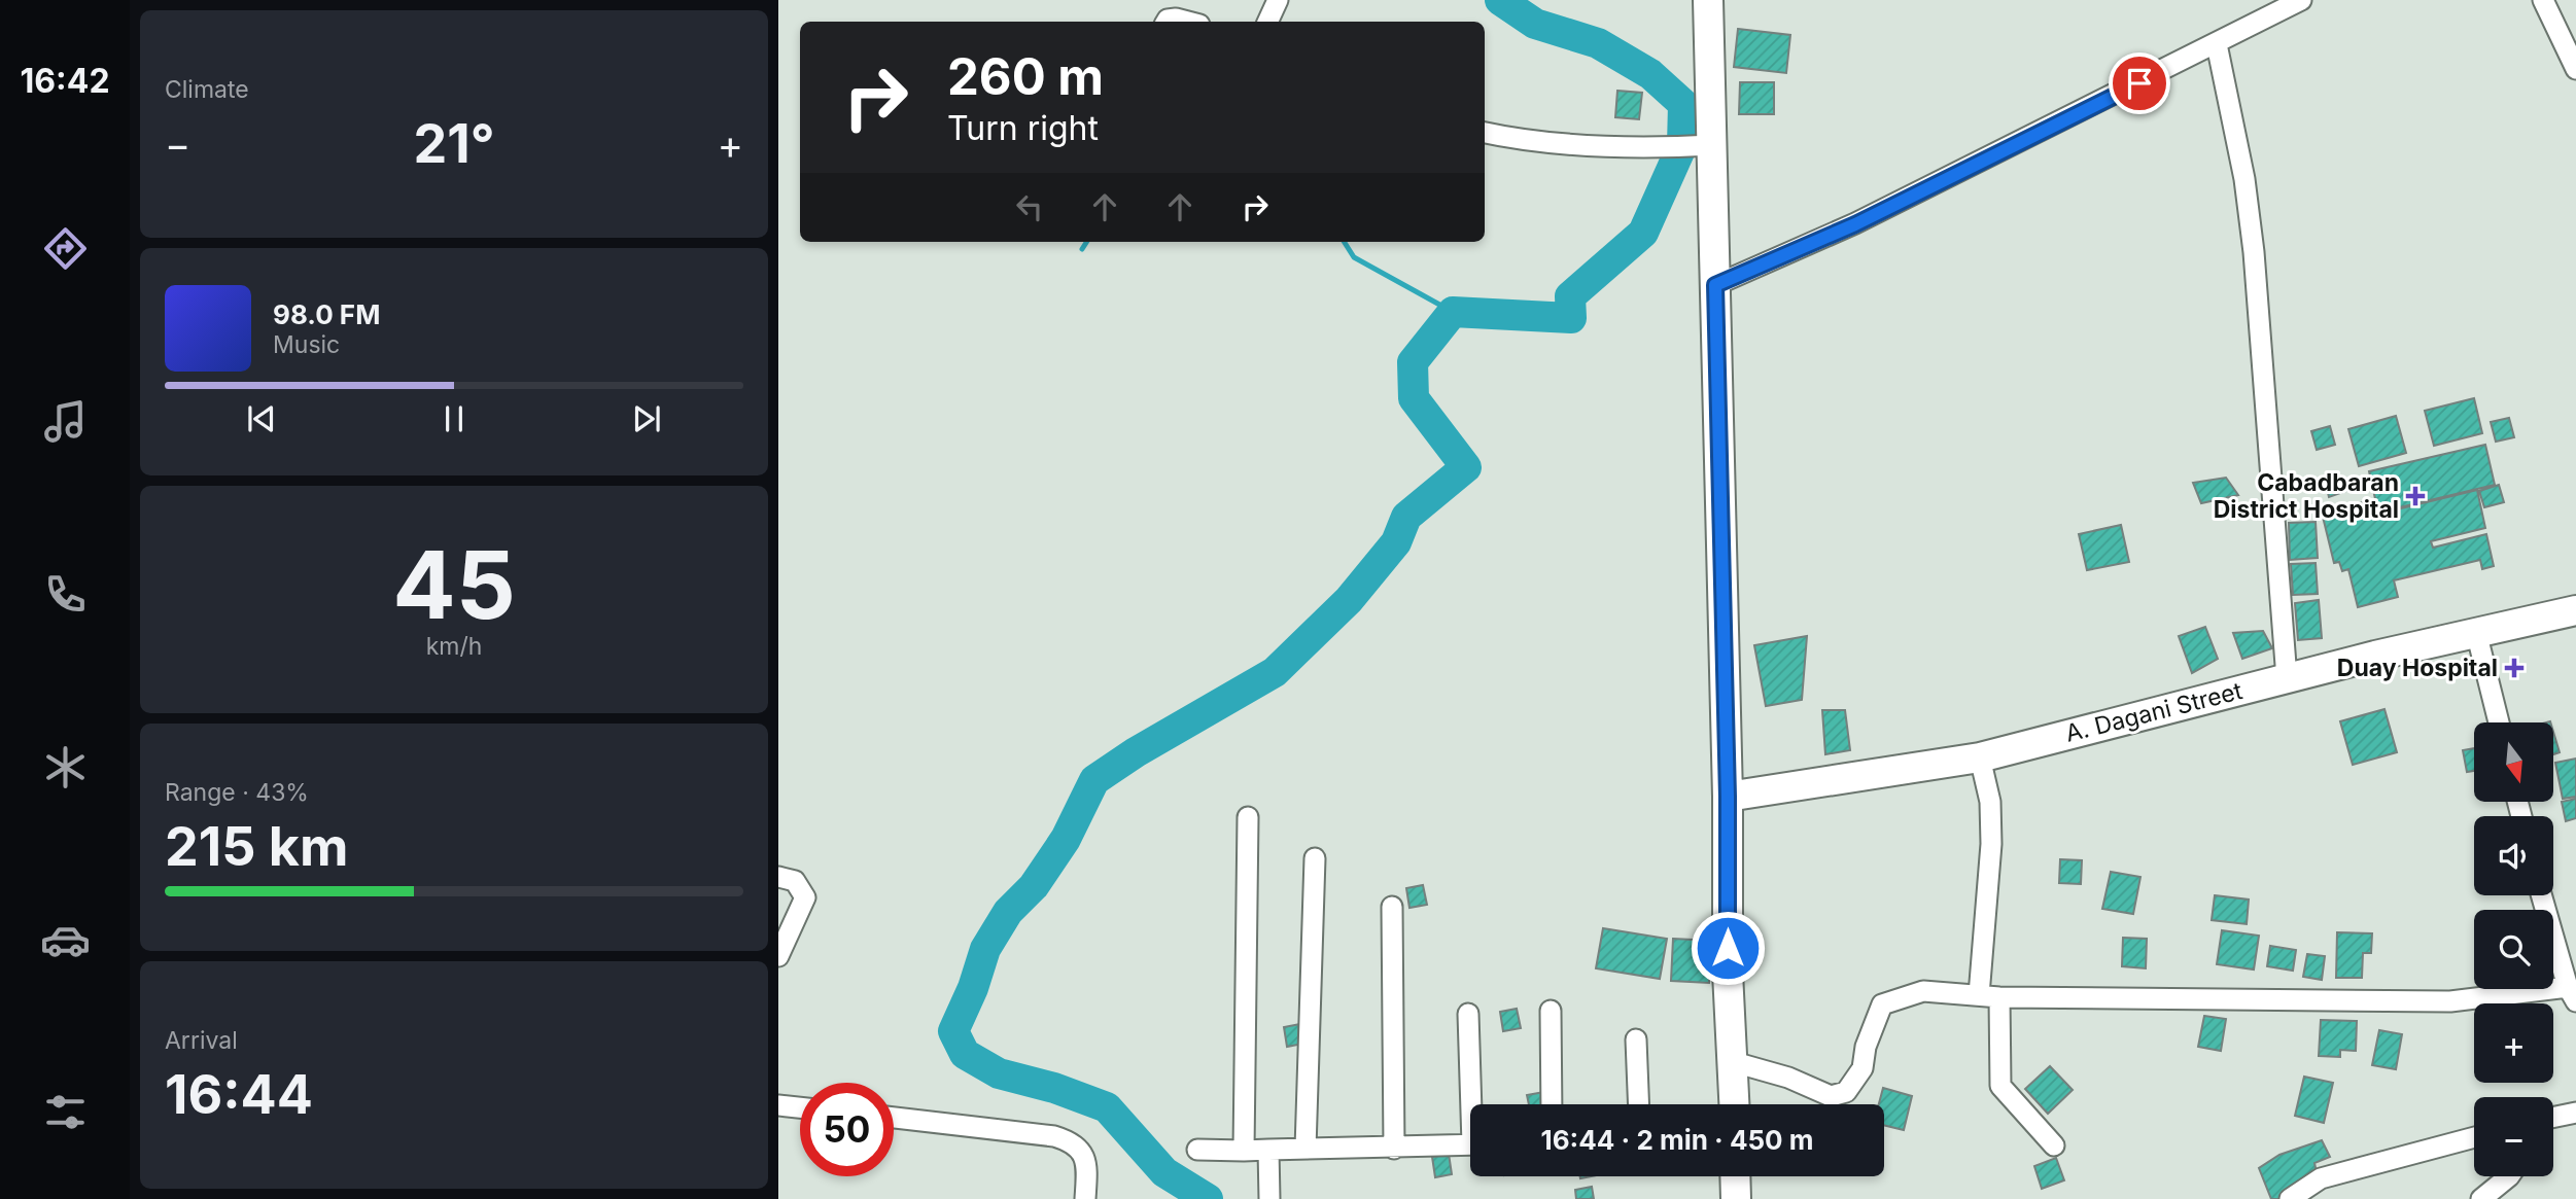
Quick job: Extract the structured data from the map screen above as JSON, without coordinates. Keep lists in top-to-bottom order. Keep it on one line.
{"streets":{"main road":["A. Dagani Street"]},"places":{"health":["Cabadbaran District Hospital","Duay Hospital"]},"north":"bottom","page":{"tabs":"16:42","tile":["Climate",["45","km/h"],["Range · 43%","215 km"],["Arrival","16:44"]],"turn":["260 m","Turn right"],"heat":["−","21°","+"],"song":["98.0 FM","Music"],"map_buttons":["+","−"],"limit":"50","trip":"16:44 · 2 min · 450 m"}}
